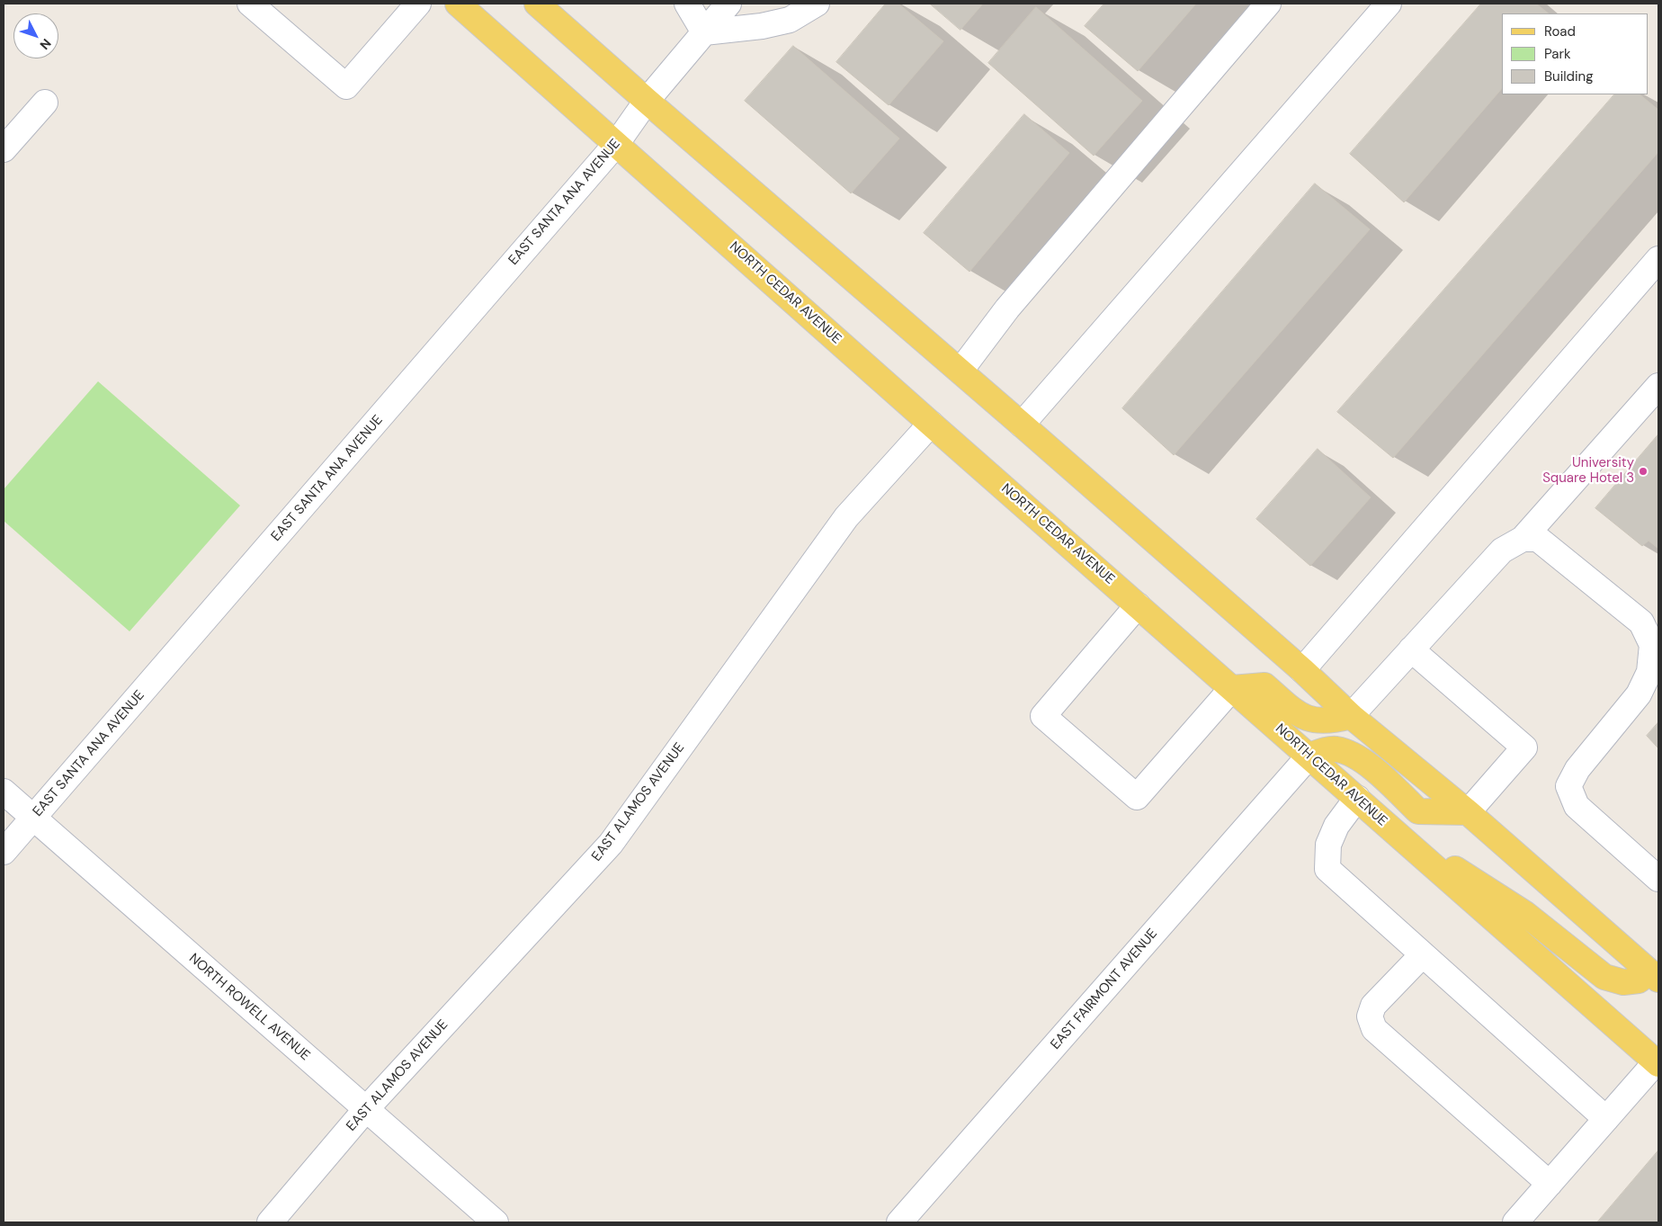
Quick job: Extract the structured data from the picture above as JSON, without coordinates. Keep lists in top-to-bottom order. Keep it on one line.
{"streets":{"main road":["NORTH CEDAR AVENUE"],"street":["EAST SANTA ANA AVENUE","EAST ALAMOS AVENUE","EAST FAIRMONT AVENUE","NORTH ROWELL AVENUE"]},"crossings":[["EAST SANTA ANA AVENUE","NORTH CEDAR AVENUE"],["EAST SANTA ANA AVENUE","NORTH ROWELL AVENUE"],["NORTH CEDAR AVENUE","EAST ALAMOS AVENUE"],["NORTH CEDAR AVENUE","EAST FAIRMONT AVENUE"],["EAST ALAMOS AVENUE","NORTH ROWELL AVENUE"]],"places":["University Square Hotel 3"],"legend":["Road","Park","Building"],"north":"bottom right"}
